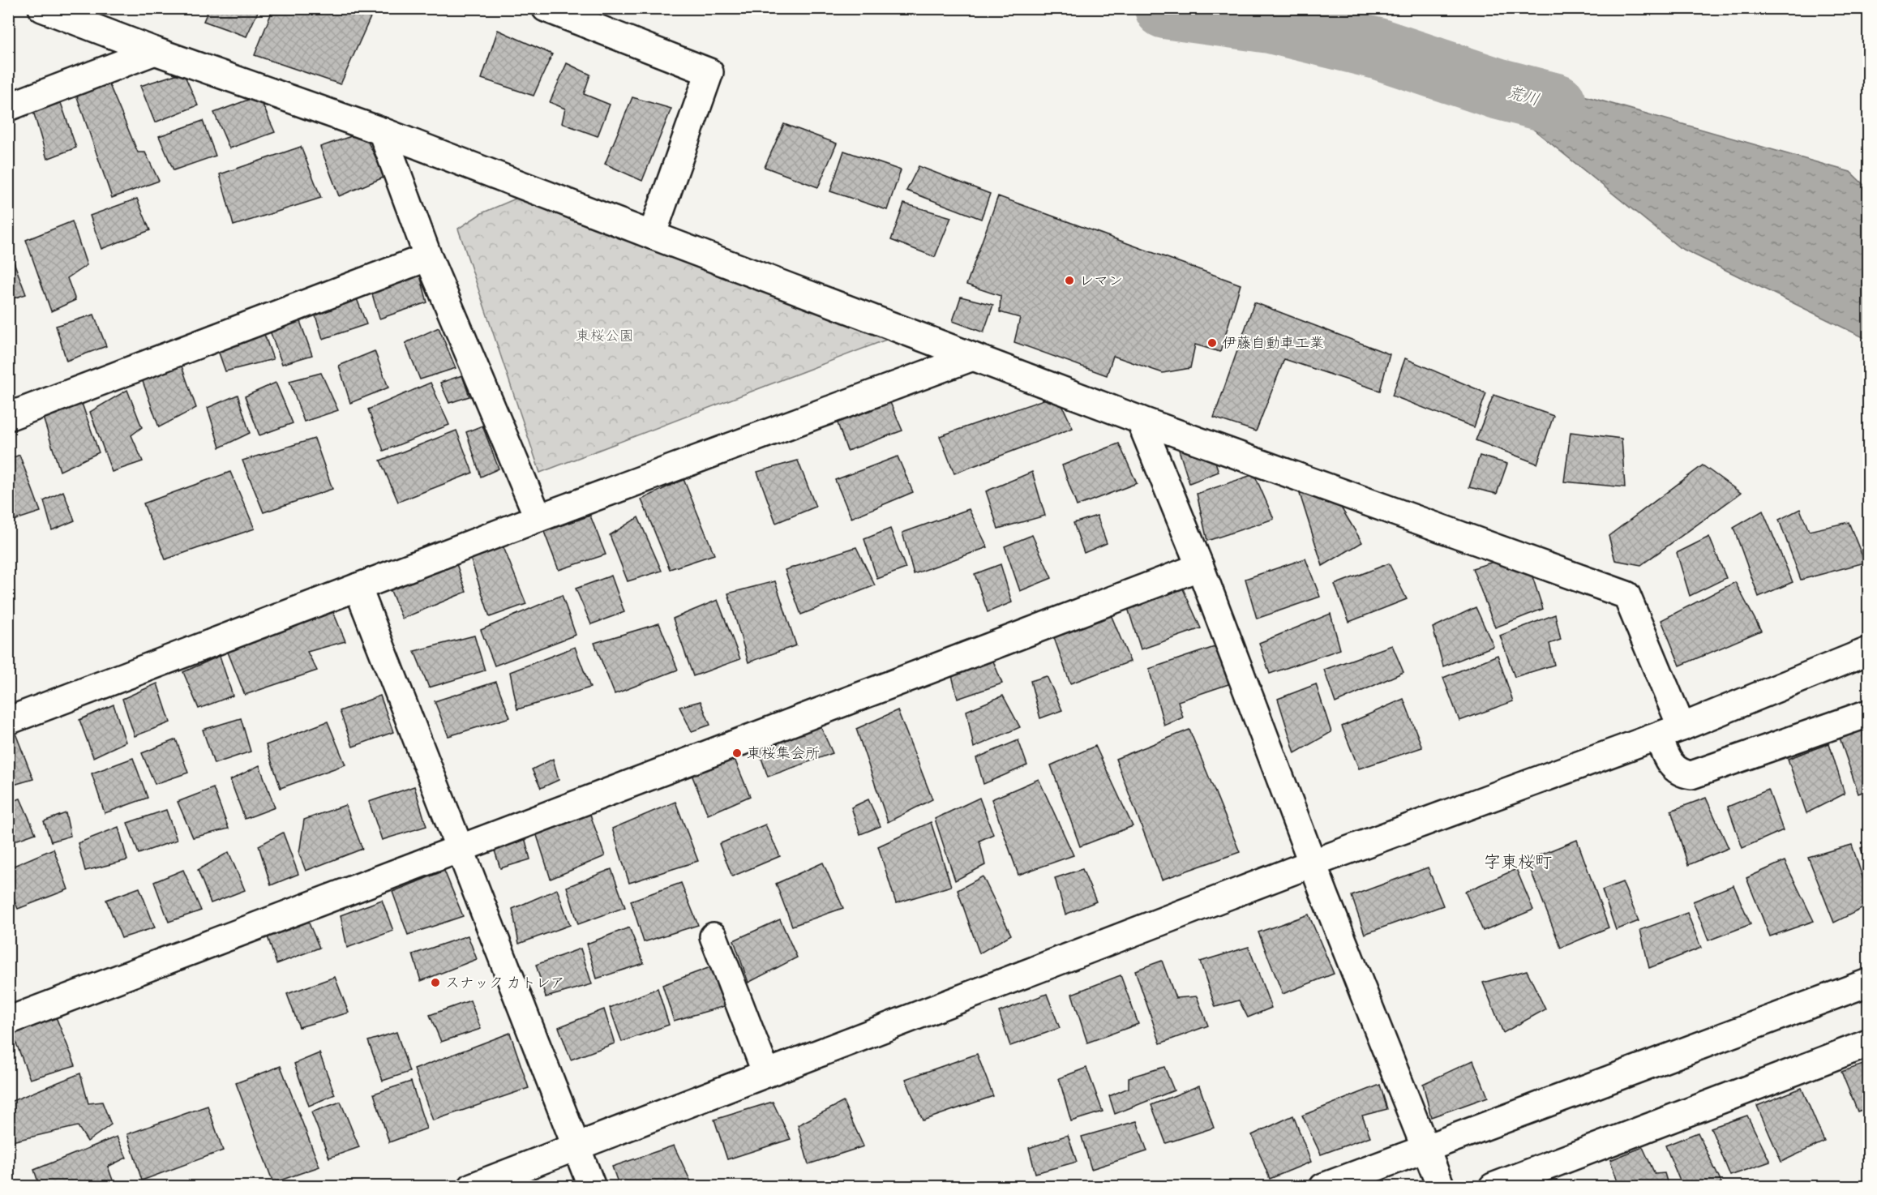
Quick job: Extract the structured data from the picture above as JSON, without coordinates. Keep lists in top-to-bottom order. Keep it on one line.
{"districts":["字東桜町"],"water":["荒川"],"parks":["東桜公園"],"places":["レマン","伊藤自動車工業","東桜集会所","スナック カトレア"]}
